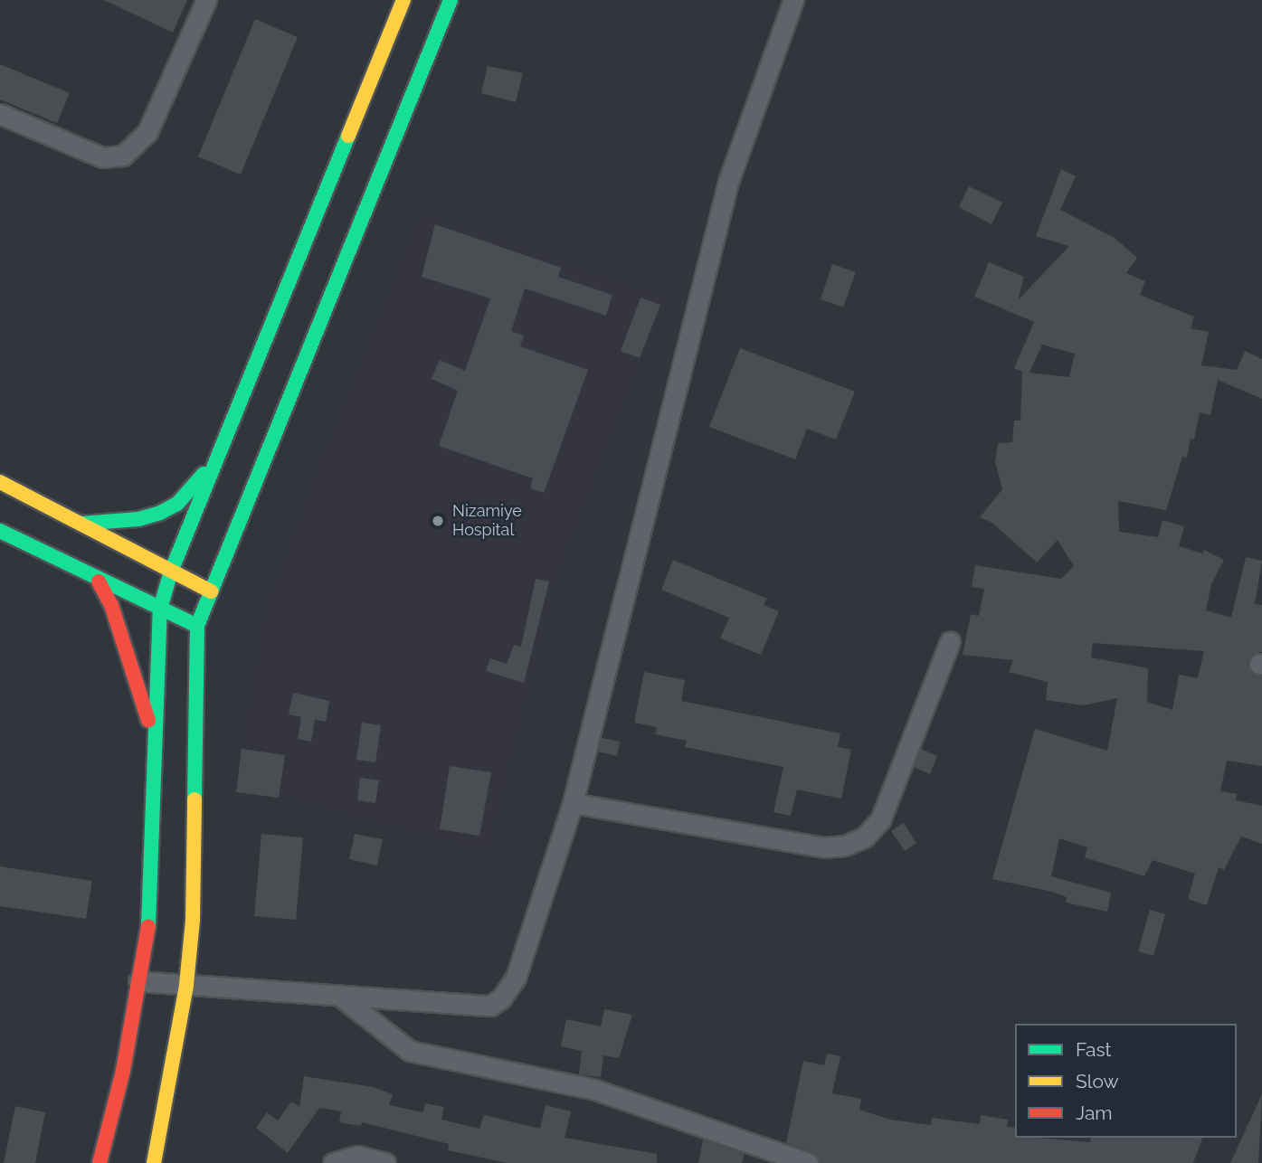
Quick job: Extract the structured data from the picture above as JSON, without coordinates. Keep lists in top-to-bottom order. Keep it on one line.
{"places":["Nizamiye Hospital"],"legend":["Fast","Slow","Jam"]}
